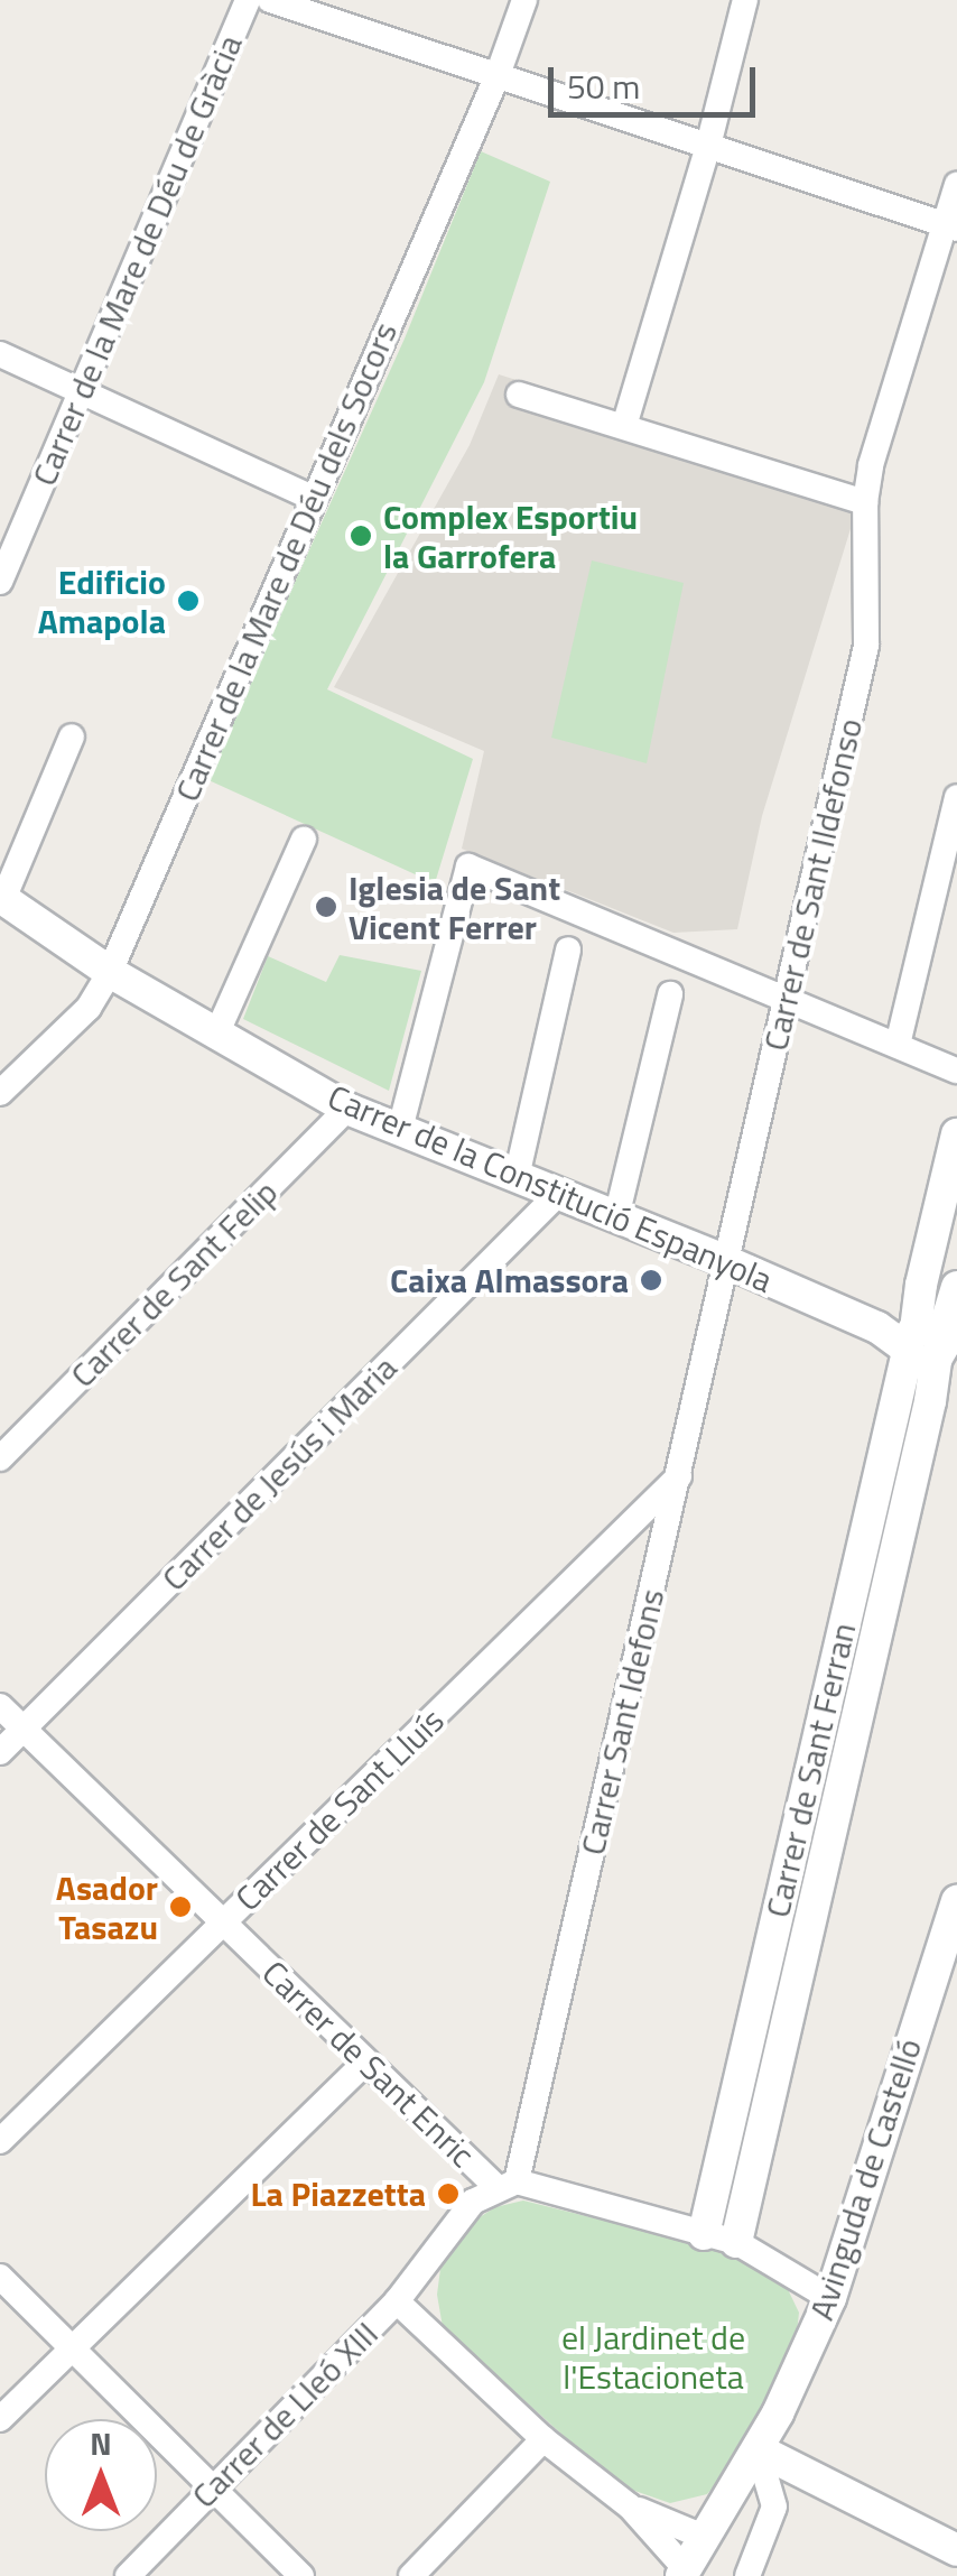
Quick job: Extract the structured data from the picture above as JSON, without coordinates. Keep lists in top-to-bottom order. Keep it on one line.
{"streets":{"street":["Carrer de la Mare de Déu de Gràcia","Carrer de la Mare de Déu dels Socors","Carrer de Sant Ildefonso","Carrer de la Constitució Espanyola","Carrer de Sant Felip","Carrer de Jesús i Maria","Carrer Sant Idefons","Carrer de Sant Ferran","Carrer de Sant Lluís","Carrer de Sant Enric","Avinguda de Castelló","Carrer de Lleó XIII"]},"crossings":[["Carrer de la Mare de Déu dels Socors","Carrer de la Constitució Espanyola"],["Carrer de Sant Ildefonso","Carrer de la Constitució Espanyola"],["Carrer de Sant Ildefonso","Carrer Sant Idefons"],["Carrer de la Constitució Espanyola","Carrer de Sant Felip"],["Carrer de la Constitució Espanyola","Carrer de Jesús i Maria"],["Carrer de la Constitució Espanyola","Carrer Sant Idefons"],["Carrer de la Constitució Espanyola","Carrer de Sant Ferran"],["Carrer de Jesús i Maria","Carrer de Sant Enric"],["Carrer Sant Idefons","Carrer de Sant Lluís"],["Carrer Sant Idefons","Carrer de Sant Enric"],["Carrer Sant Idefons","Carrer de Lleó XIII"],["Carrer de Sant Lluís","Carrer de Sant Enric"],["Carrer de Sant Enric","Carrer de Lleó XIII"]],"parks":["el Jardinet de l'Estacioneta"],"places":["Complex Esportiu la Garrofera","Edificio Amapola","Iglesia de Sant Vicent Ferrer","Caixa Almassora","Asador Tasazu","La Piazzetta"],"scale_bar":"50 m","north":"top"}
